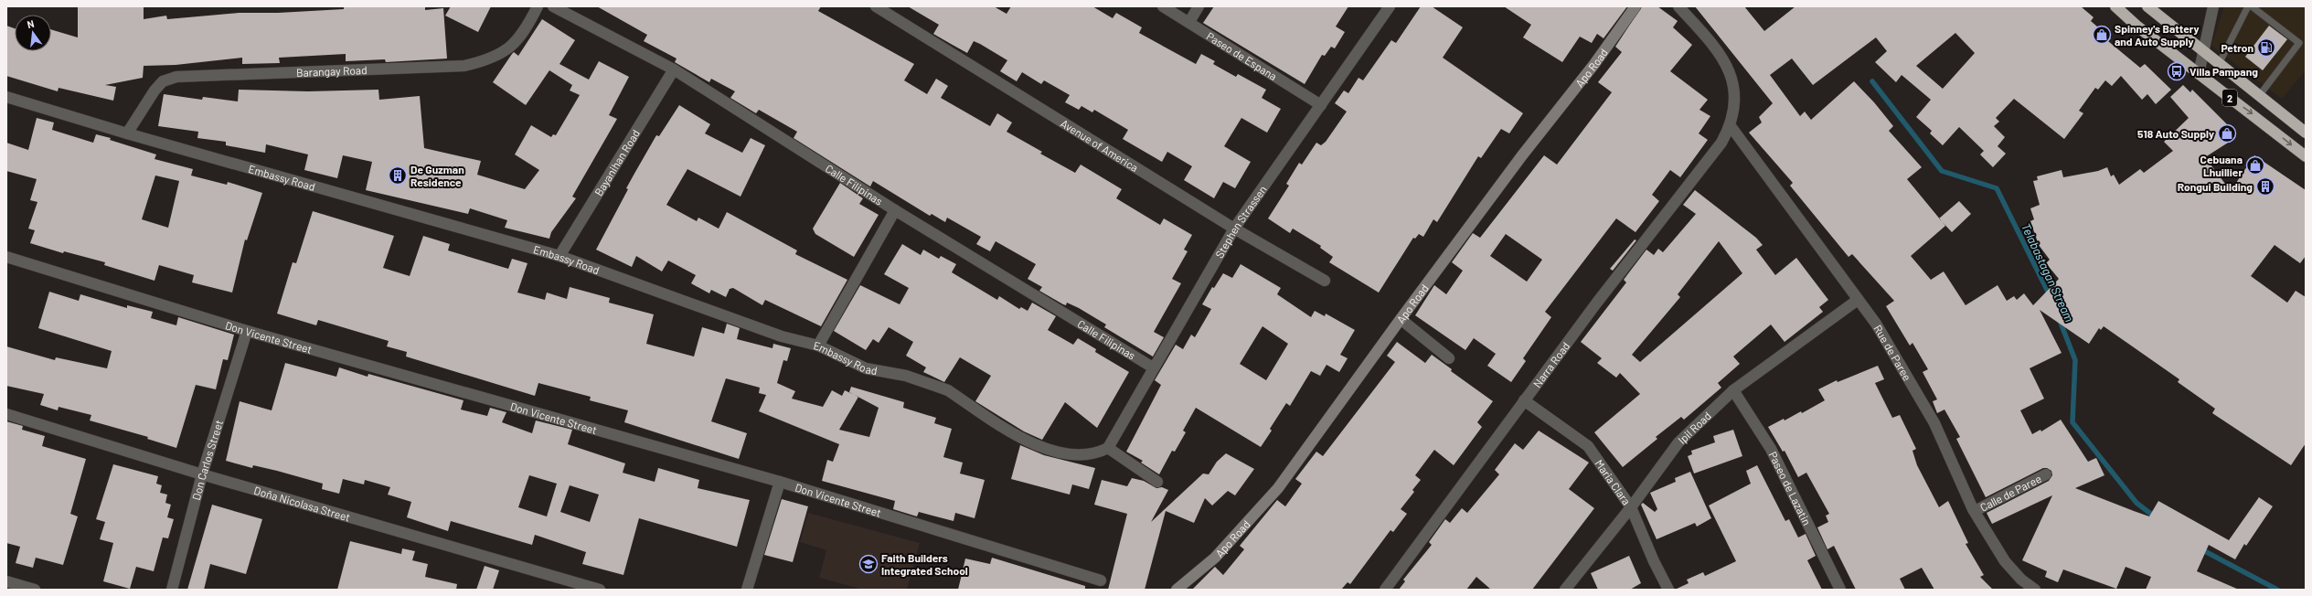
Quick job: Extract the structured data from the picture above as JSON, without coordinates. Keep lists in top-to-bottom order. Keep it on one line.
{"streets":{"highway":["2"],"street":["Paseo de Espana","Apo Road","Barangay Road","Avenue of America","Bayanihan Road","Embassy Road","Calle Filipinas","Stephen Strassen","Don Vicente Street","Rue de Paree","Narra Road","Ipil Road","Don Carlos Street","Maria Clara","Paseo de Lazatin","Calle de Paree","Doña Nicolasa Street"]},"crossings":[["Paseo de Espana","Stephen Strassen"],["Barangay Road","Embassy Road"],["Avenue of America","Stephen Strassen"],["Bayanihan Road","Embassy Road"],["Bayanihan Road","Calle Filipinas"],["Embassy Road","Stephen Strassen"],["Calle Filipinas","Stephen Strassen"],["Don Vicente Street","Don Carlos Street"],["Rue de Paree","Narra Road"],["Rue de Paree","Ipil Road"],["Rue de Paree","Calle de Paree"],["Narra Road","Maria Clara"],["Ipil Road","Maria Clara"],["Ipil Road","Paseo de Lazatin"],["Don Carlos Street","Doña Nicolasa Street"]],"water":["Telabastagan Stream"],"places":{"shop":["Spinney's Battery and Auto Supply","518 Auto Supply","Cebuana Lhuillier"],"fuel station":["Petron"],"bus stop":["Villa Pampang"],"building":["De Guzman Residence","Rongui Building"],"school or university":["Faith Builders Integrated School"]},"north":"top"}
